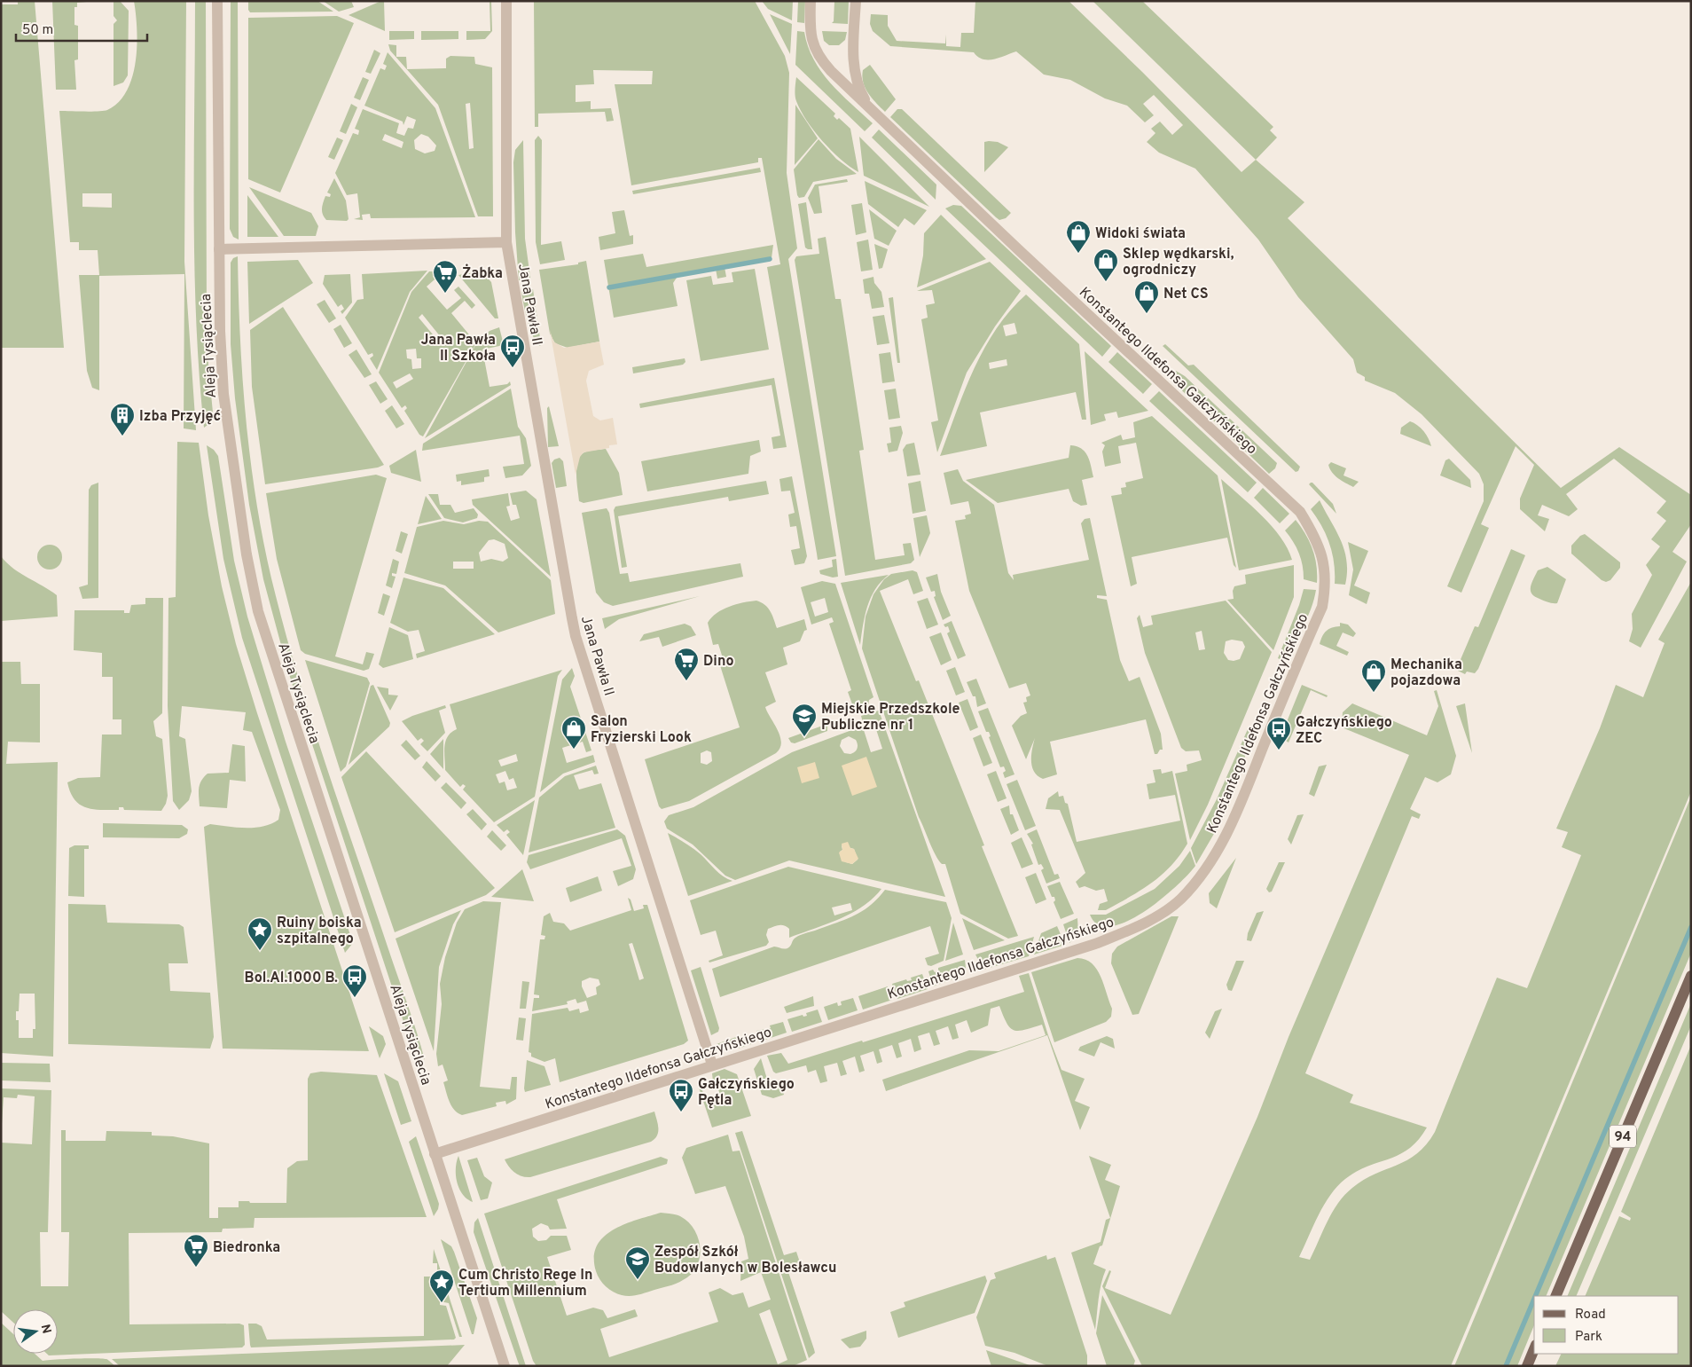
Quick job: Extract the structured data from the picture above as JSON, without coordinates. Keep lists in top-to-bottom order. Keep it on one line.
{"streets":{"main road":["94"],"street":["Jana Pawła II","Aleja Tysiąclecia","Konstantego Ildefonsa Gałczyńskiego"]},"crossings":[["Jana Pawła II","Konstantego Ildefonsa Gałczyńskiego"],["Aleja Tysiąclecia","Konstantego Ildefonsa Gałczyńskiego"]],"places":{"shop":["Widoki świata","Sklep wędkarski, ogrodniczy","Net CS","Mechanika pojazdowa","Salon Fryzierski Look"],"supermarket":["Żabka","Dino","Biedronka"],"bus stop":["Jana Pawła II Szkoła","Gałczyńskiego ZEC","Bol.Al.1000 B.","Gałczyńskiego Pętla"],"building":["Izba Przyjęć"],"school or university":["Miejskie Przedszkole Publiczne nr 1","Zespół Szkół Budowlanych w Bolesławcu"],"place":["Ruiny boiska szpitalnego","Cum Christo Rege In Tertium Millennium"]},"legend":["Road","Park"],"scale_bar":"50 m","north":"right"}
